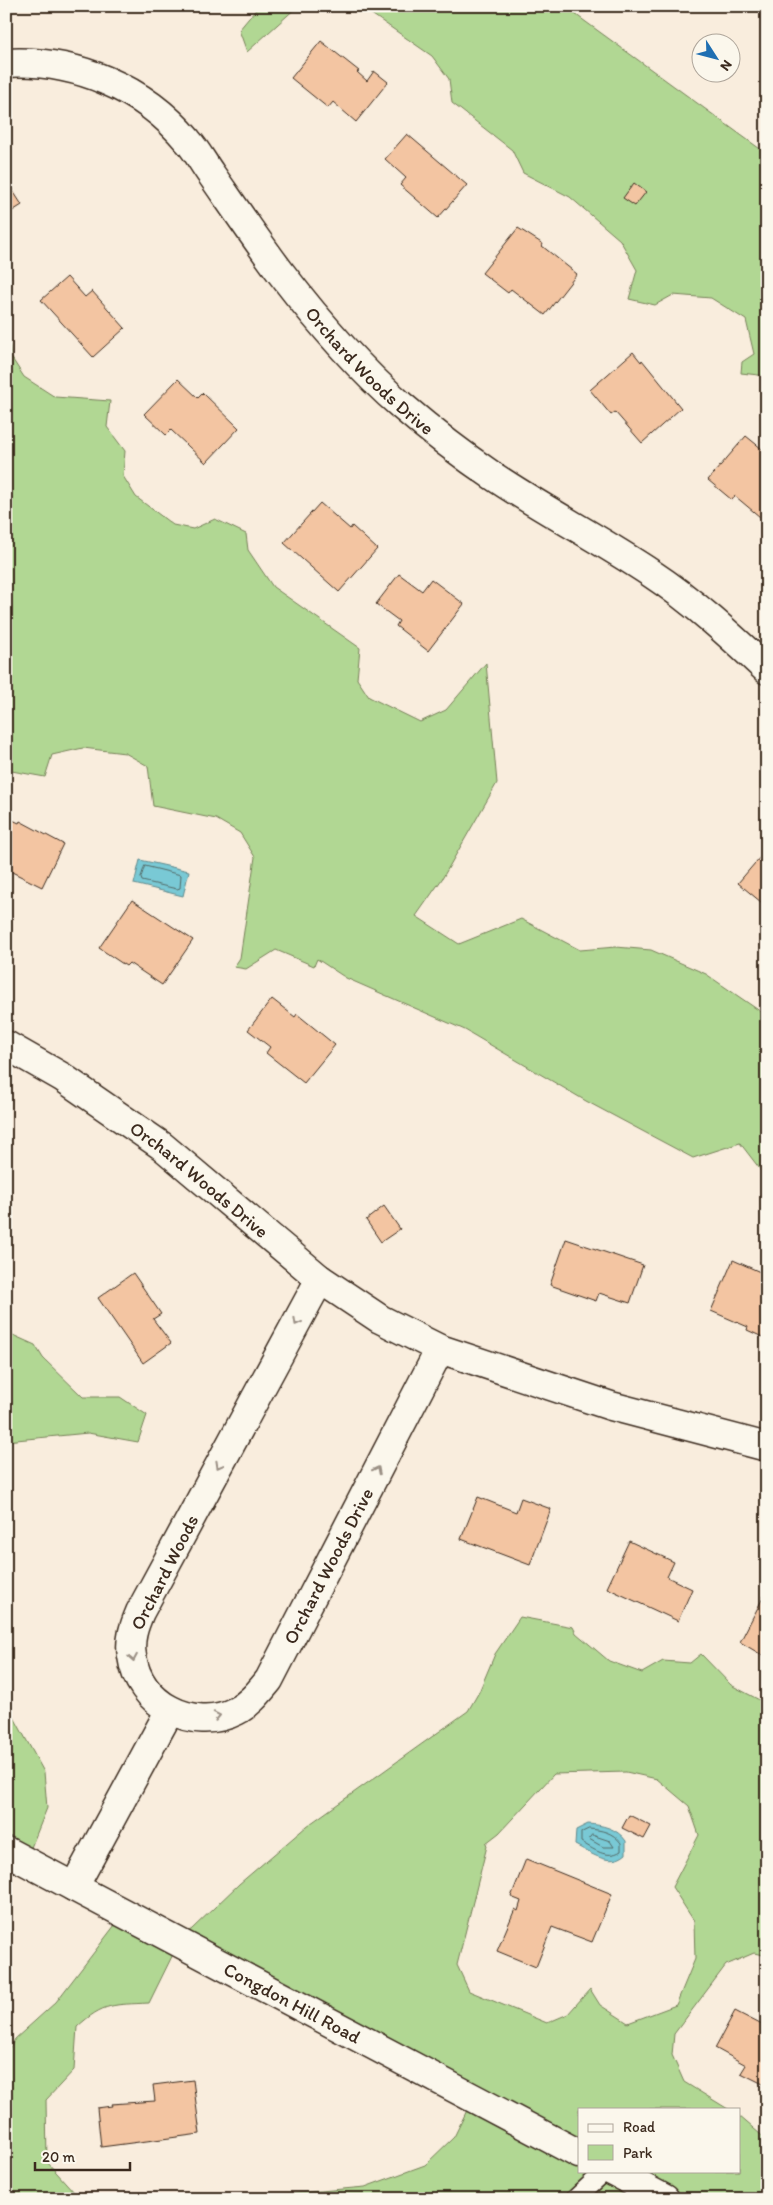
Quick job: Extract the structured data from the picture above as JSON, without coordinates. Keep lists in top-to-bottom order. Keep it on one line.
{"streets":{"street":["Orchard Woods Drive","Orchard Woods","Congdon Hill Road"]},"crossings":[["Orchard Woods Drive","Orchard Woods"]],"one_way":["Orchard Woods"],"legend":["Road","Park"],"scale_bar":"20 m","north":"bottom right"}
